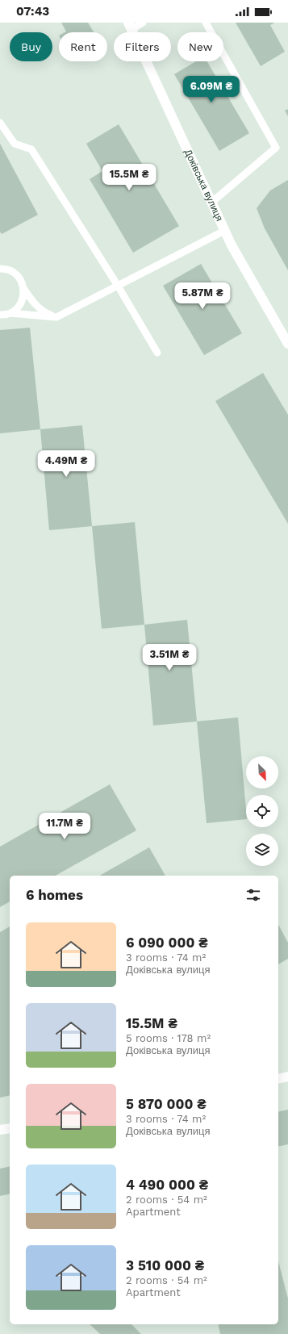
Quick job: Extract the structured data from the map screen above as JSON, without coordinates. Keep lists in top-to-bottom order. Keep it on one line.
{"streets":{"street":["Доківська вулиця"]},"north":"bottom right","page":{"status":"07:43","chip":["Buy","Rent","Filters","New"],"price":["6.09M ₴","15.5M ₴","5.87M ₴","4.49M ₴","3.51M ₴","11.7M ₴"],"heading":"6 homes","list":[{"name":"6 090 000 ₴","note":"3 rooms · 74 m² · Доківська вулиця"},{"name":"15.5M ₴","note":"5 rooms · 178 m² · Доківська вулиця"},{"name":"5 870 000 ₴","note":"3 rooms · 74 m² · Доківська вулиця"},{"name":"4 490 000 ₴","note":"2 rooms · 54 m² · Apartment"},{"name":"3 510 000 ₴","note":"2 rooms · 54 m² · Apartment"}]}}
